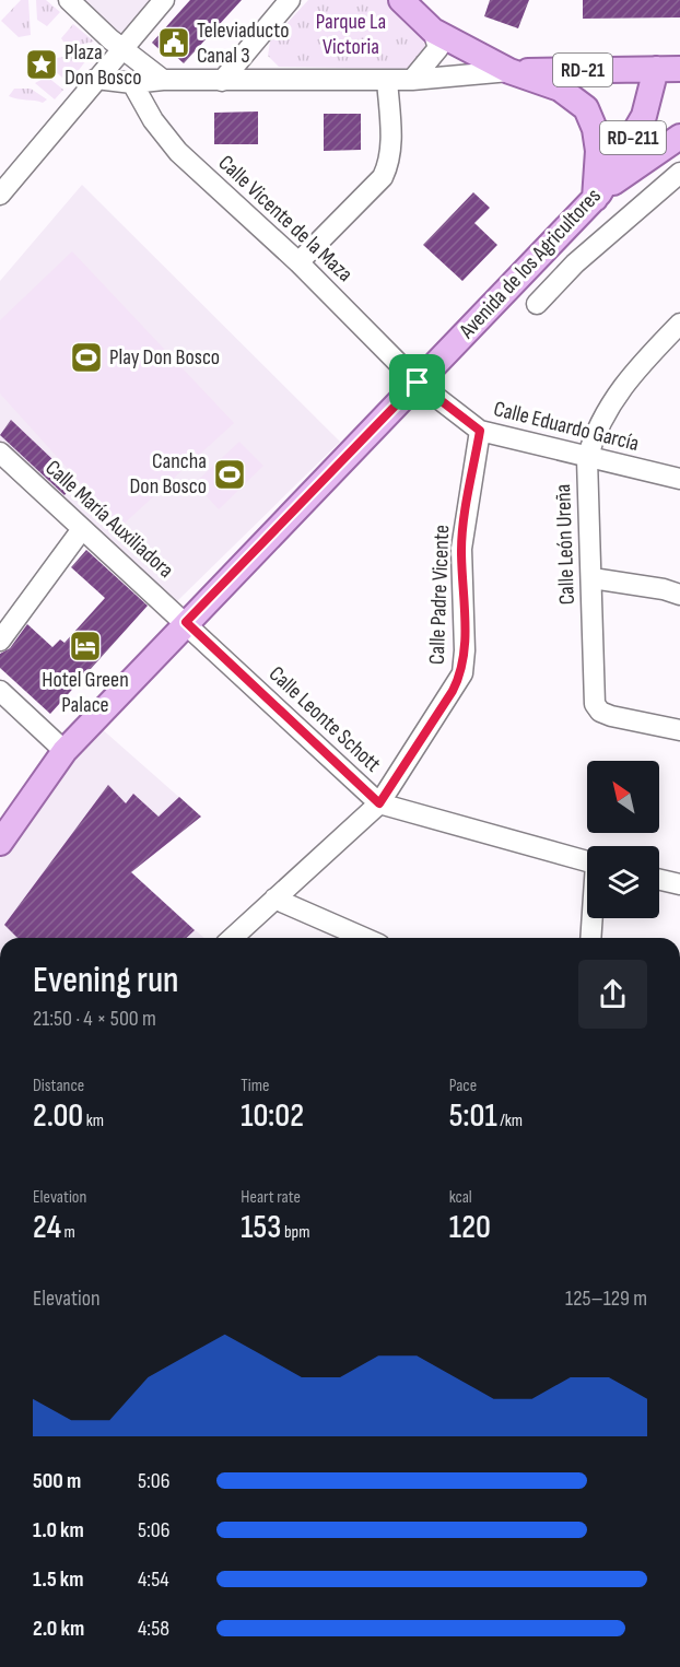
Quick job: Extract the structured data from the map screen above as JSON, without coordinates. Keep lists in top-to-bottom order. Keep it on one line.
{"streets":{"main road":["RD-21","RD-211","Avenida de los Agricultores"],"street":["Calle Vicente de la Maza","Calle Eduardo García","Calle María Auxiliadora","Calle León Ureña","Calle Padre Vicente","Calle Leonte Schott"]},"crossings":[["RD-21","Avenida de los Agricultores"],["Calle Vicente de la Maza","Avenida de los Agricultores"],["Calle Vicente de la Maza","Calle Eduardo García"],["Avenida de los Agricultores","Calle Eduardo García"],["Avenida de los Agricultores","Calle María Auxiliadora"],["Avenida de los Agricultores","Calle Leonte Schott"],["Calle Eduardo García","Calle León Ureña"],["Calle Eduardo García","Calle Padre Vicente"],["Calle María Auxiliadora","Calle Leonte Schott"],["Calle Padre Vicente","Calle Leonte Schott"]],"parks":["Parque La Victoria"],"places":{"public building":["Televiaducto Canal 3"],"place":["Plaza Don Bosco"],"sports":["Play Don Bosco","Cancha Don Bosco"],"hotel":["Hotel Green Palace"]},"north":"top left","page":{"heading":["Evening run","21:50 · 4 × 500 m"],"stats":[["Distance","2.00 km"],["Time","10:02"],["Pace","5:01 /km"],["Elevation","24 m"],["Heart rate","153 bpm"],["kcal","120"]],"chart":["Elevation","125–129 m"],"list":[{"name":"500 m","note":"5:06"},{"name":"1.0 km","note":"5:06"},{"name":"1.5 km","note":"4:54"},{"name":"2.0 km","note":"4:58"}]}}
